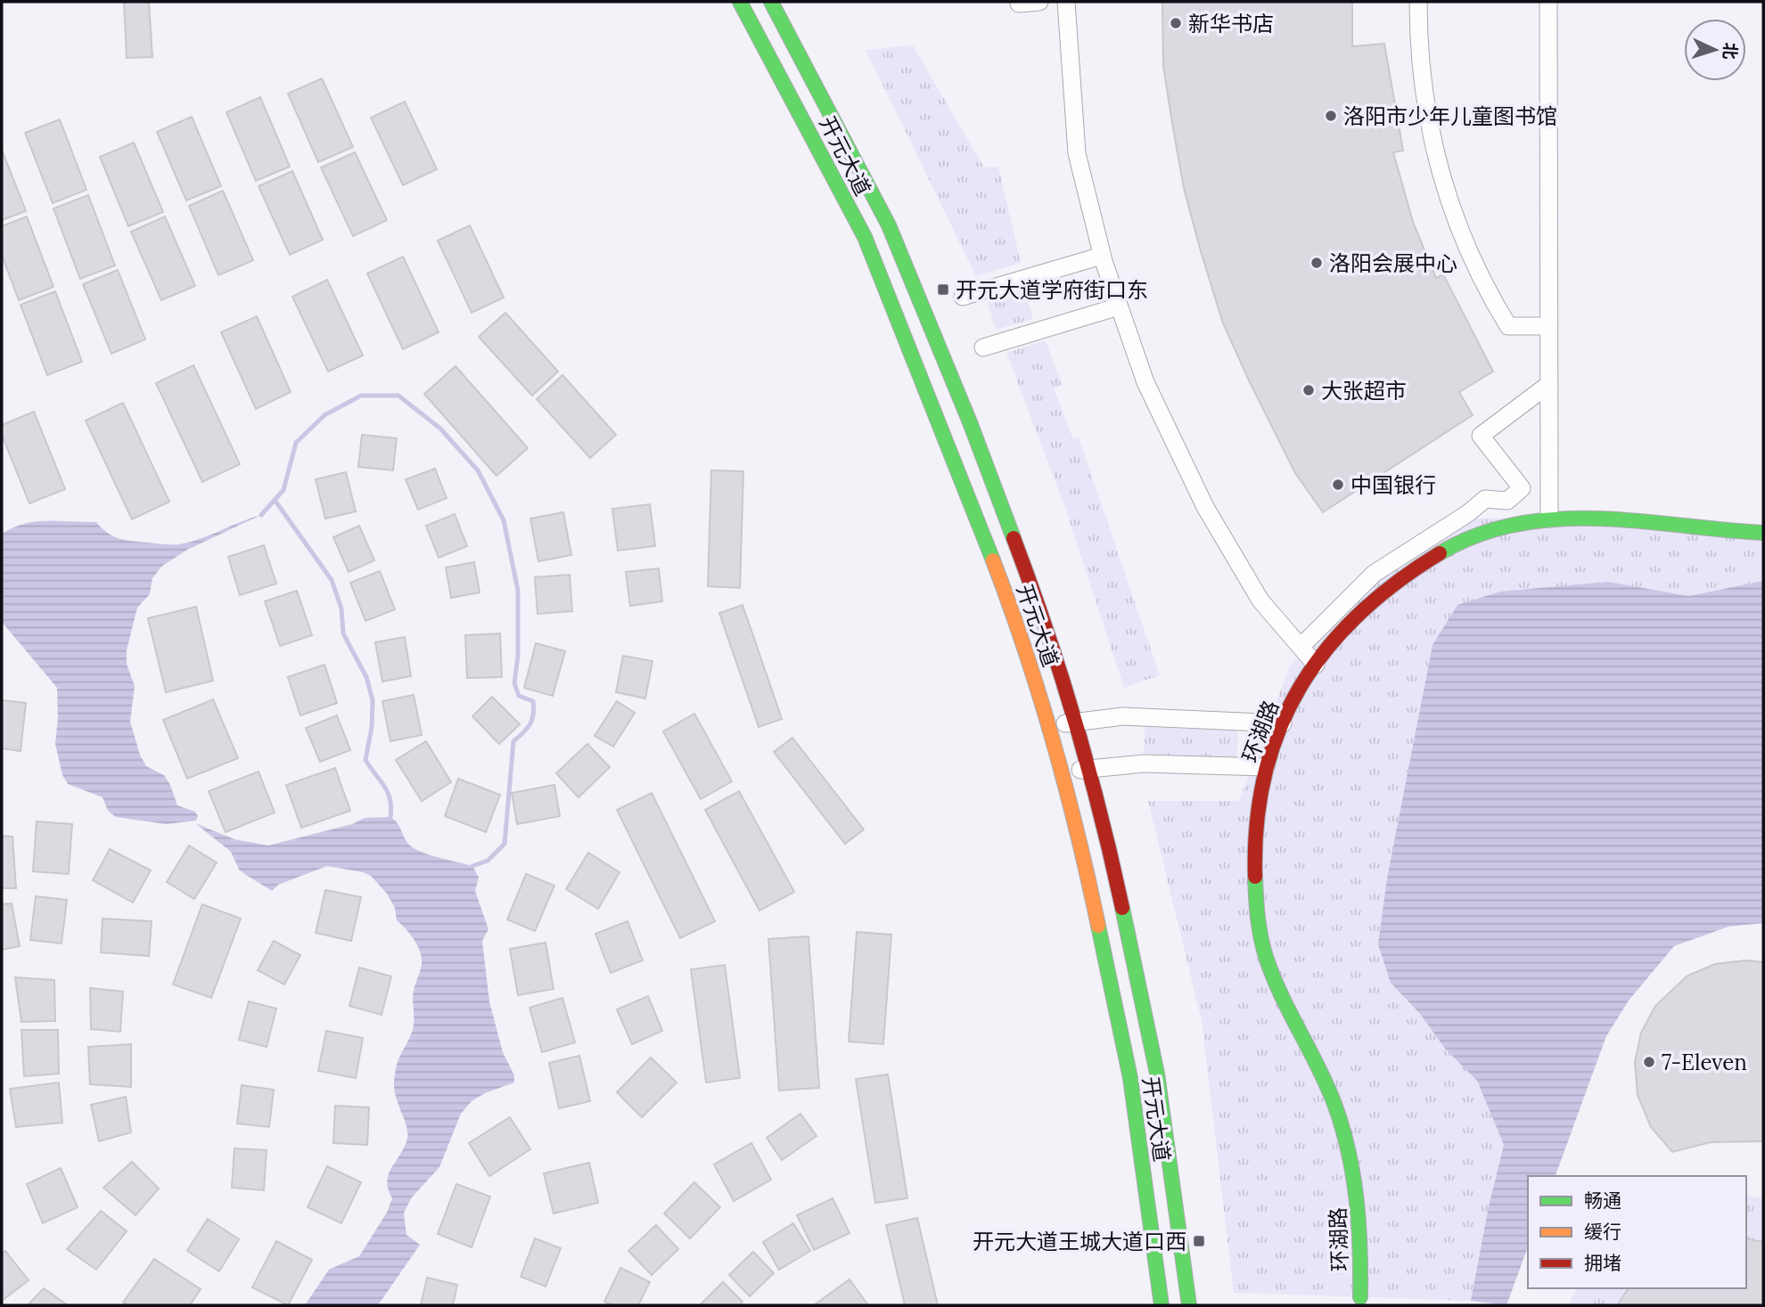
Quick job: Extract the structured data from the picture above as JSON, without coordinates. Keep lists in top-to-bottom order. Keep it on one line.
{"streets":{"main road":["开元大道","环湖路"]},"places":{"other":["新华书店","洛阳市少年儿童图书馆","洛阳会展中心","大张超市","中国银行","7-Eleven"],"transit":["开元大道学府街口东","开元大道王城大道口西"]},"legend":["畅通","缓行","拥堵"],"north":"right"}
